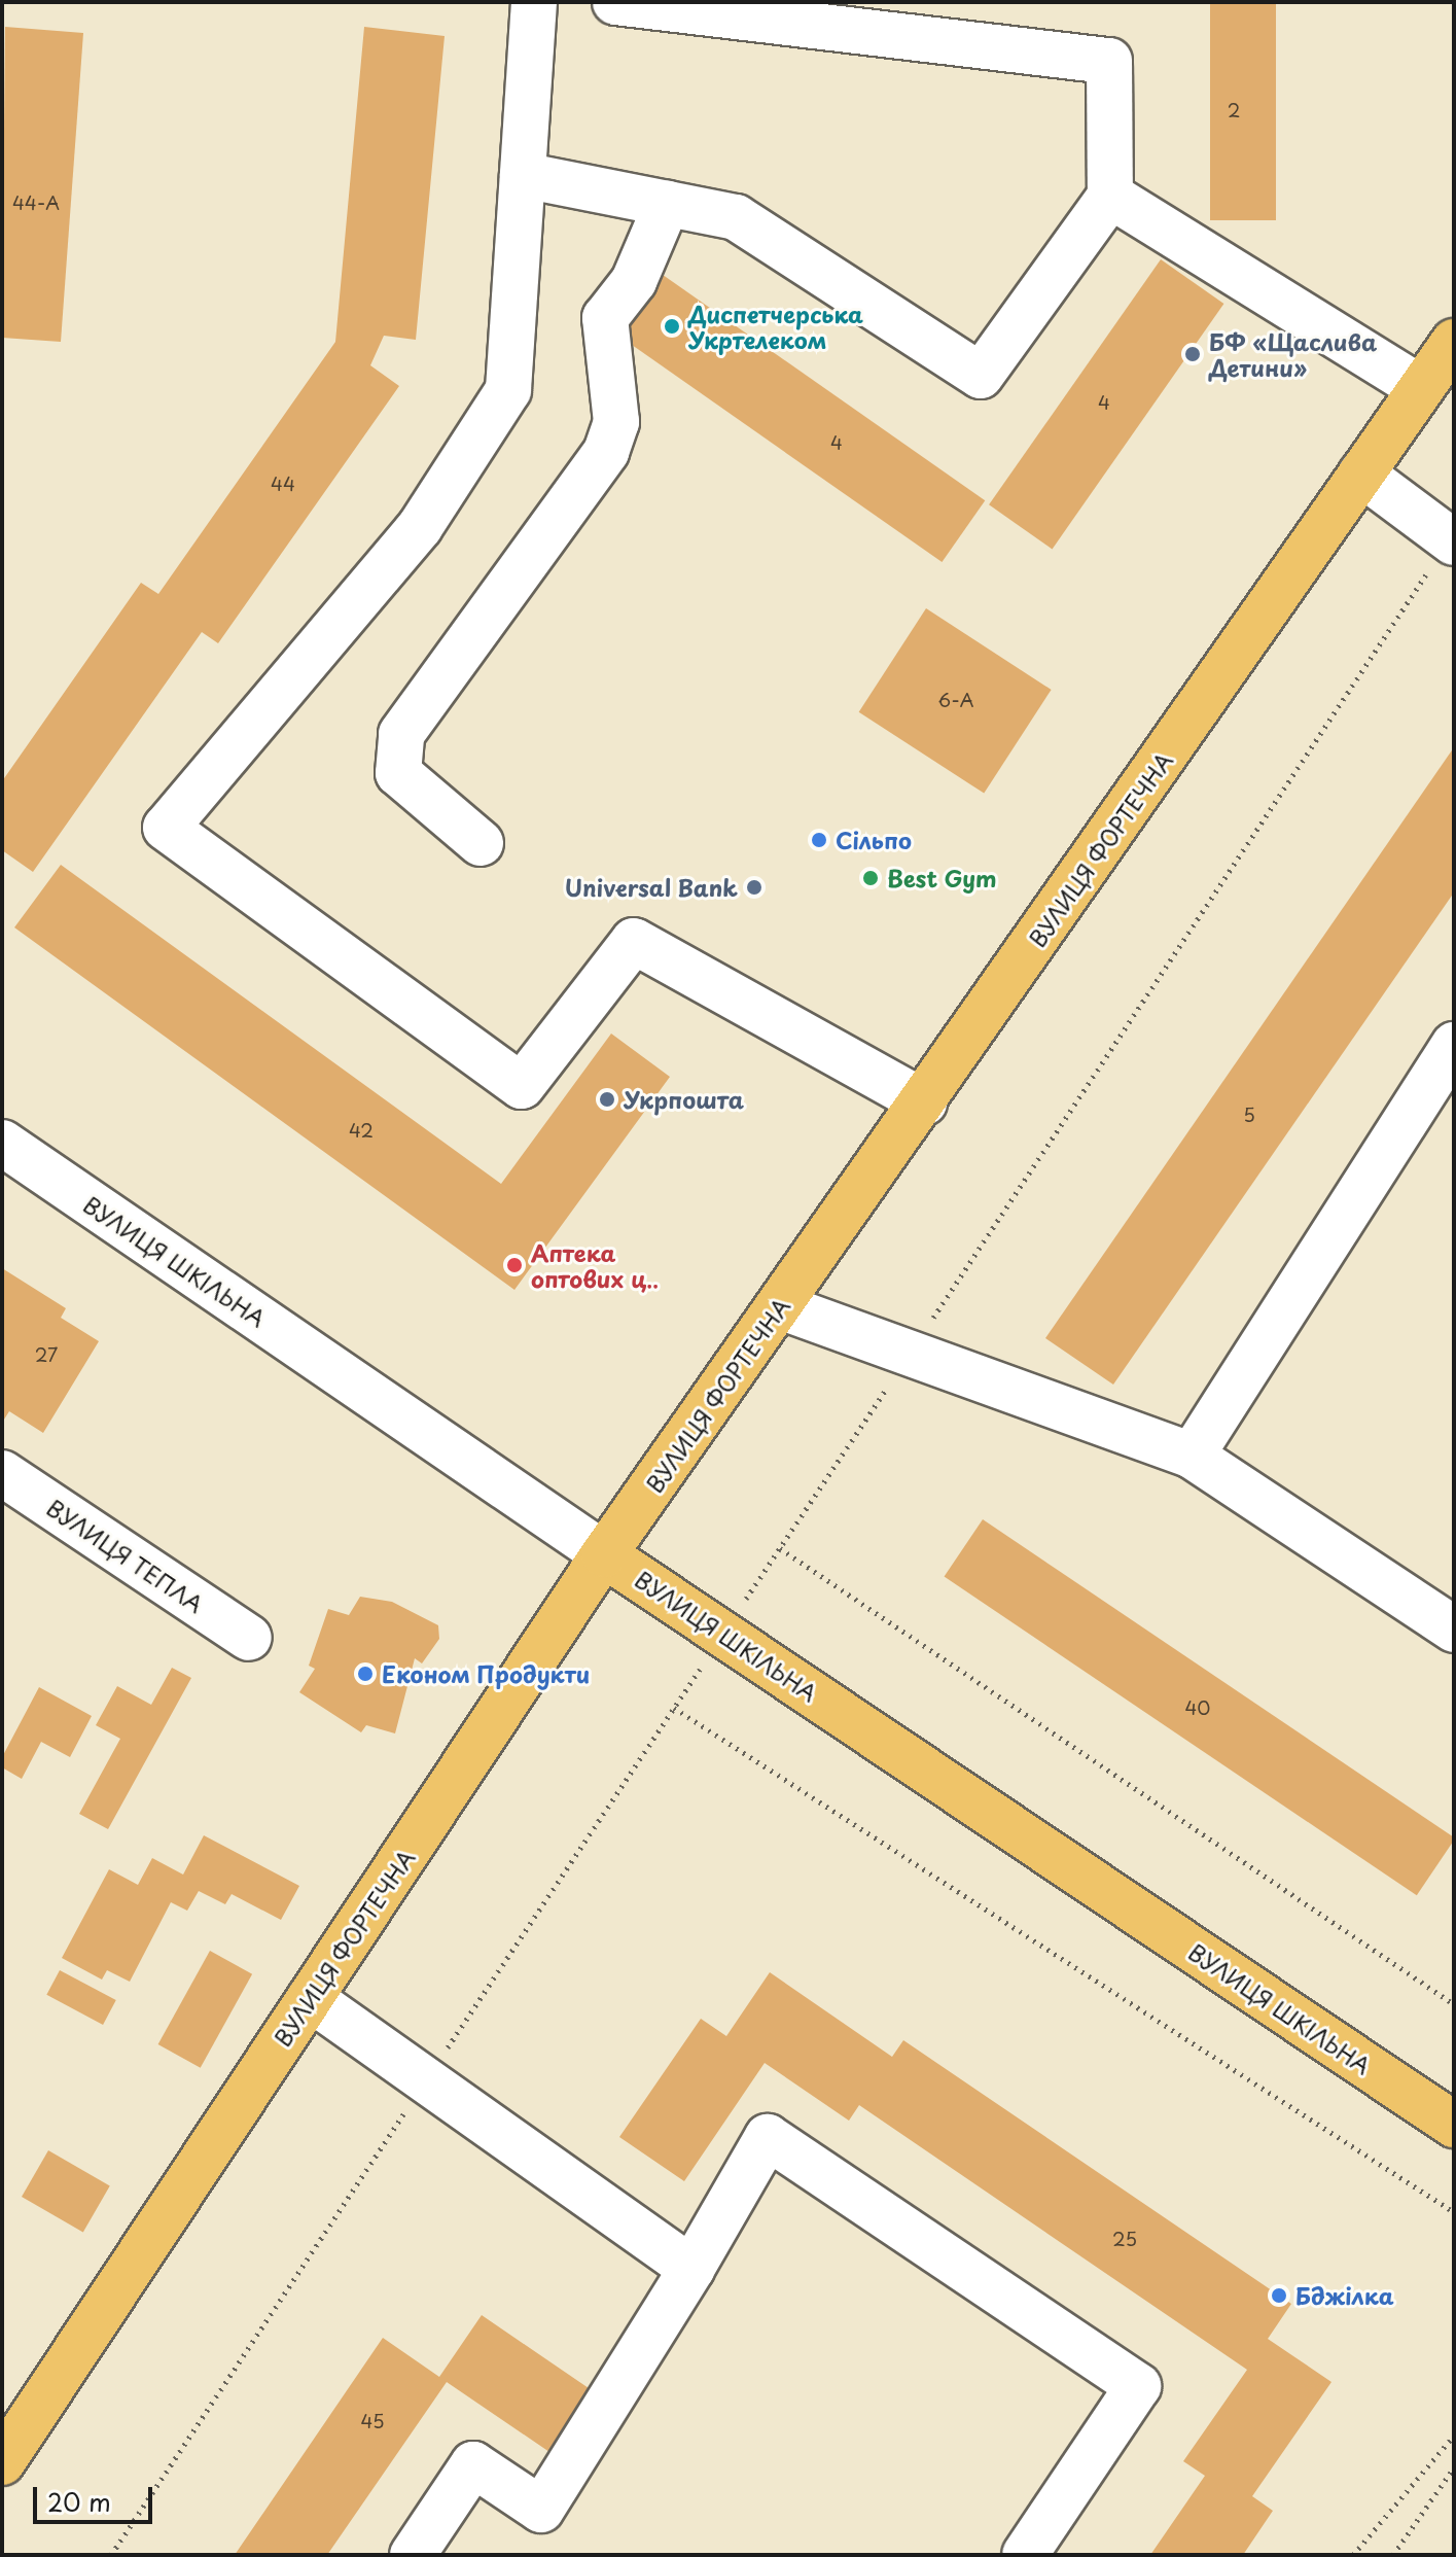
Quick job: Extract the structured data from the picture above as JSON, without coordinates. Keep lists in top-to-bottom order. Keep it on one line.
{"streets":{"main road":["ВУЛИЦЯ ФОРТЕЧНА","ВУЛИЦЯ ШКІЛЬНА"],"street":["ВУЛИЦЯ ТЕПЛА"]},"crossings":[["ВУЛИЦЯ ФОРТЕЧНА","ВУЛИЦЯ ШКІЛЬНА"]],"places":["Диспетчерська Укртелеком","БФ «Щаслива Детини»","Сільпо","Best Gym","Universal Bank","Укрпошта","Аптека оптових ц‥","Економ Продукти","Бджілка"],"house_numbers":["2","44-А","4","4","44","6-А","5","42","27","40","25","45"],"scale_bar":"20 m"}
